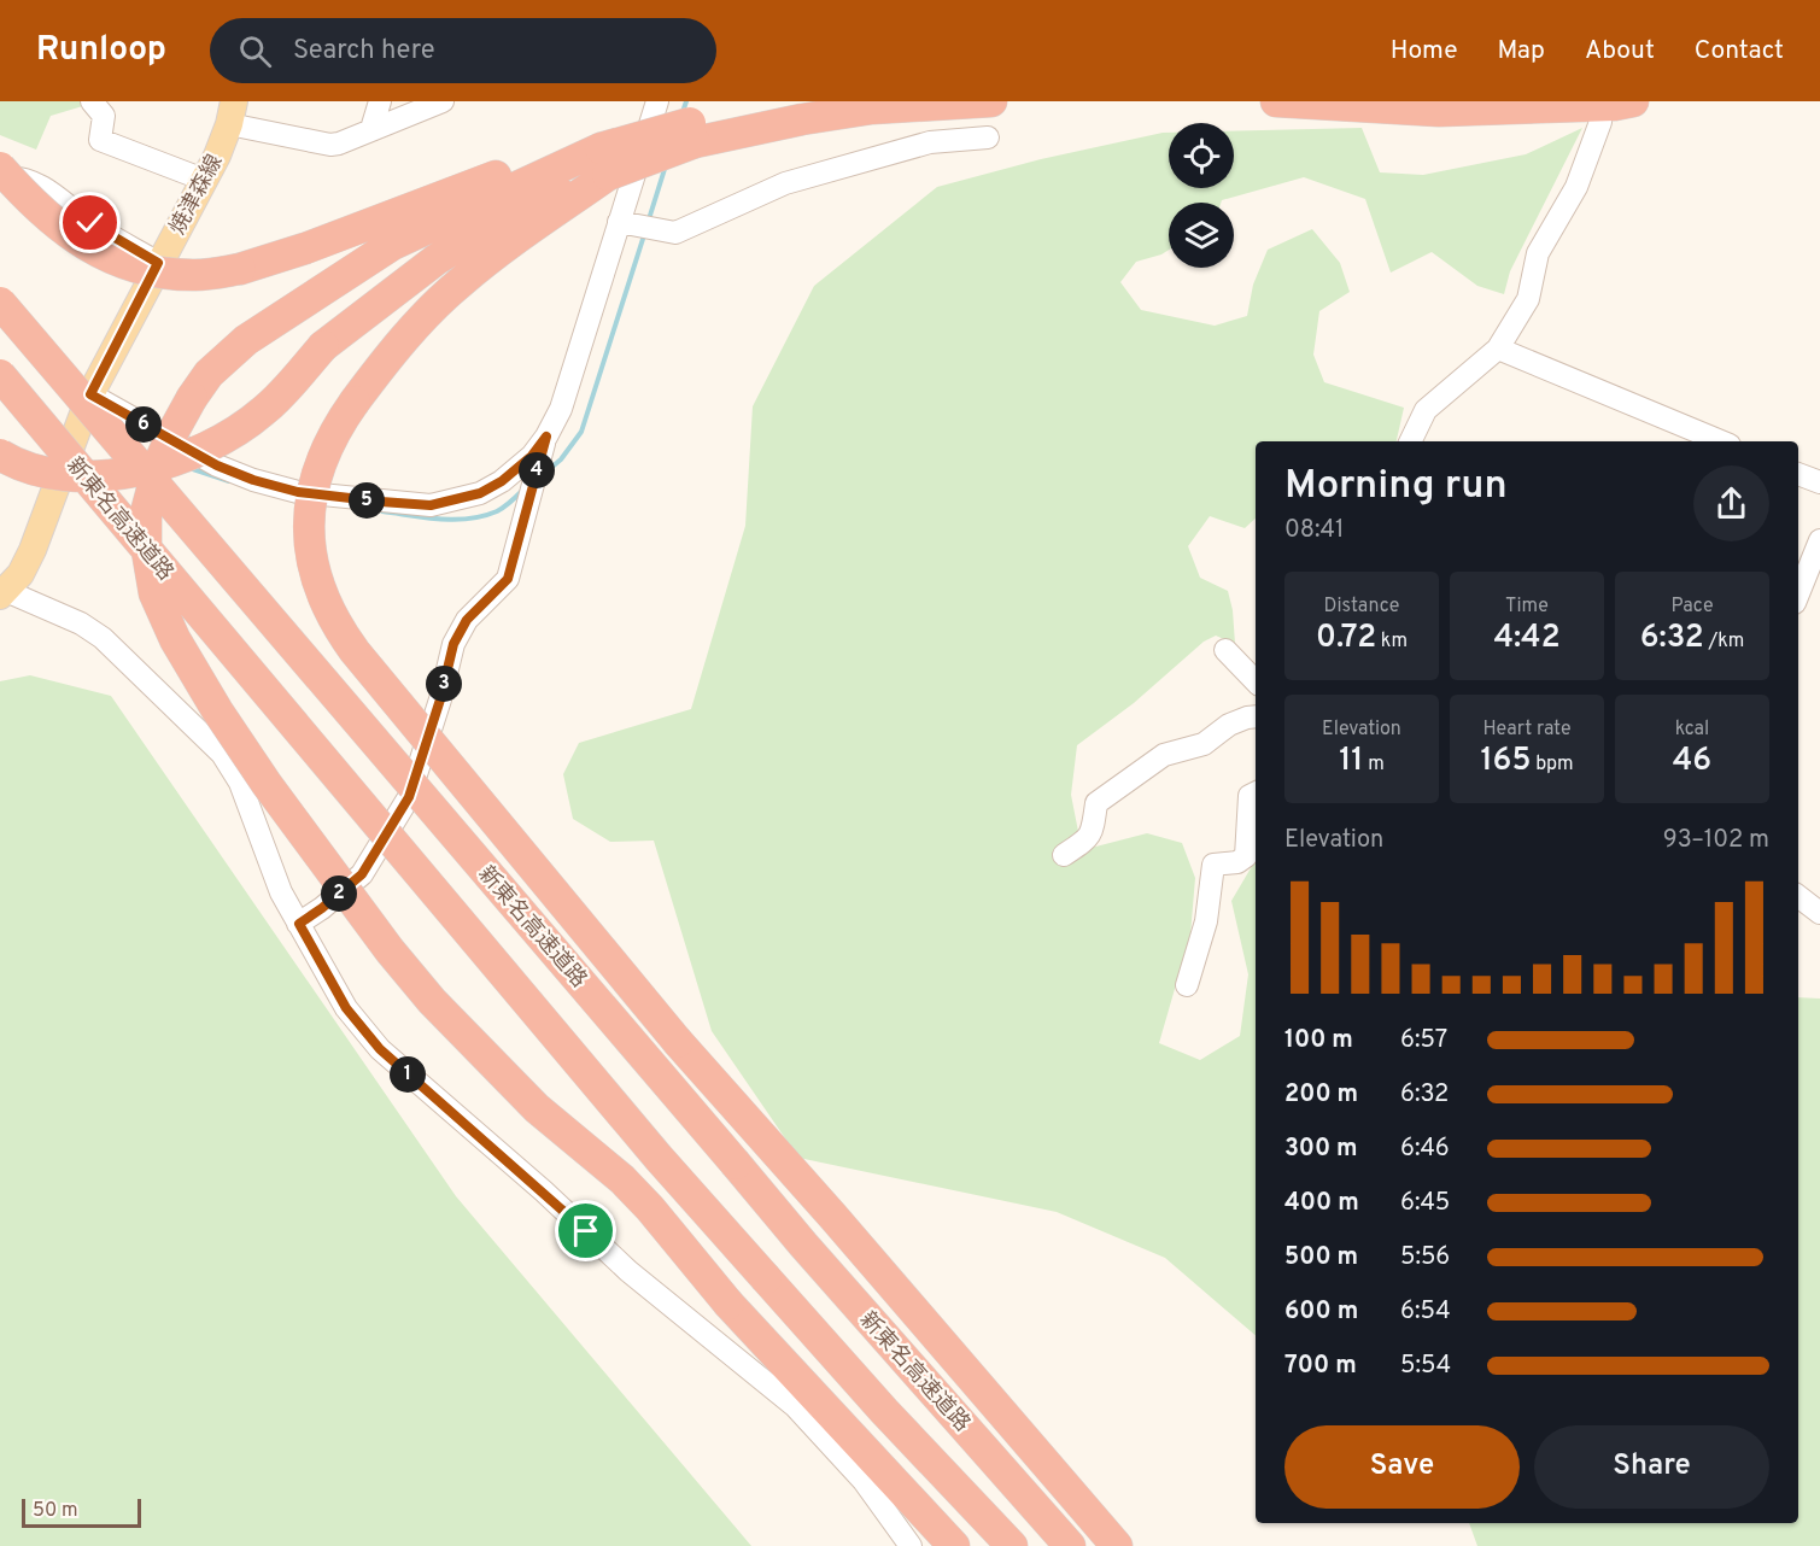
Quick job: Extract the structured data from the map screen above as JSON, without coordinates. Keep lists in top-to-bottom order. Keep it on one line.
{"streets":{"highway":["新東名高速道路"],"main road":["焼津森線"]},"scale_bar":"50 m","page":{"header":"Runloop","search":"Search here","nav":["Home","Map","About","Contact"],"pins":["6","4","5","3","2","1"],"heading":["Morning run","08:41"],"stats":[["Distance","0.72 km"],["Time","4:42"],["Pace","6:32 /km"],["Elevation","11 m"],["Heart rate","165 bpm"],["kcal","46"]],"chart":["Elevation","93–102 m"],"list":[{"name":"100 m","note":"6:57"},{"name":"200 m","note":"6:32"},{"name":"300 m","note":"6:46"},{"name":"400 m","note":"6:45"},{"name":"500 m","note":"5:56"},{"name":"600 m","note":"6:54"},{"name":"700 m","note":"5:54"}],"buttons":["Save","Share"],"scale":"50 m"}}
